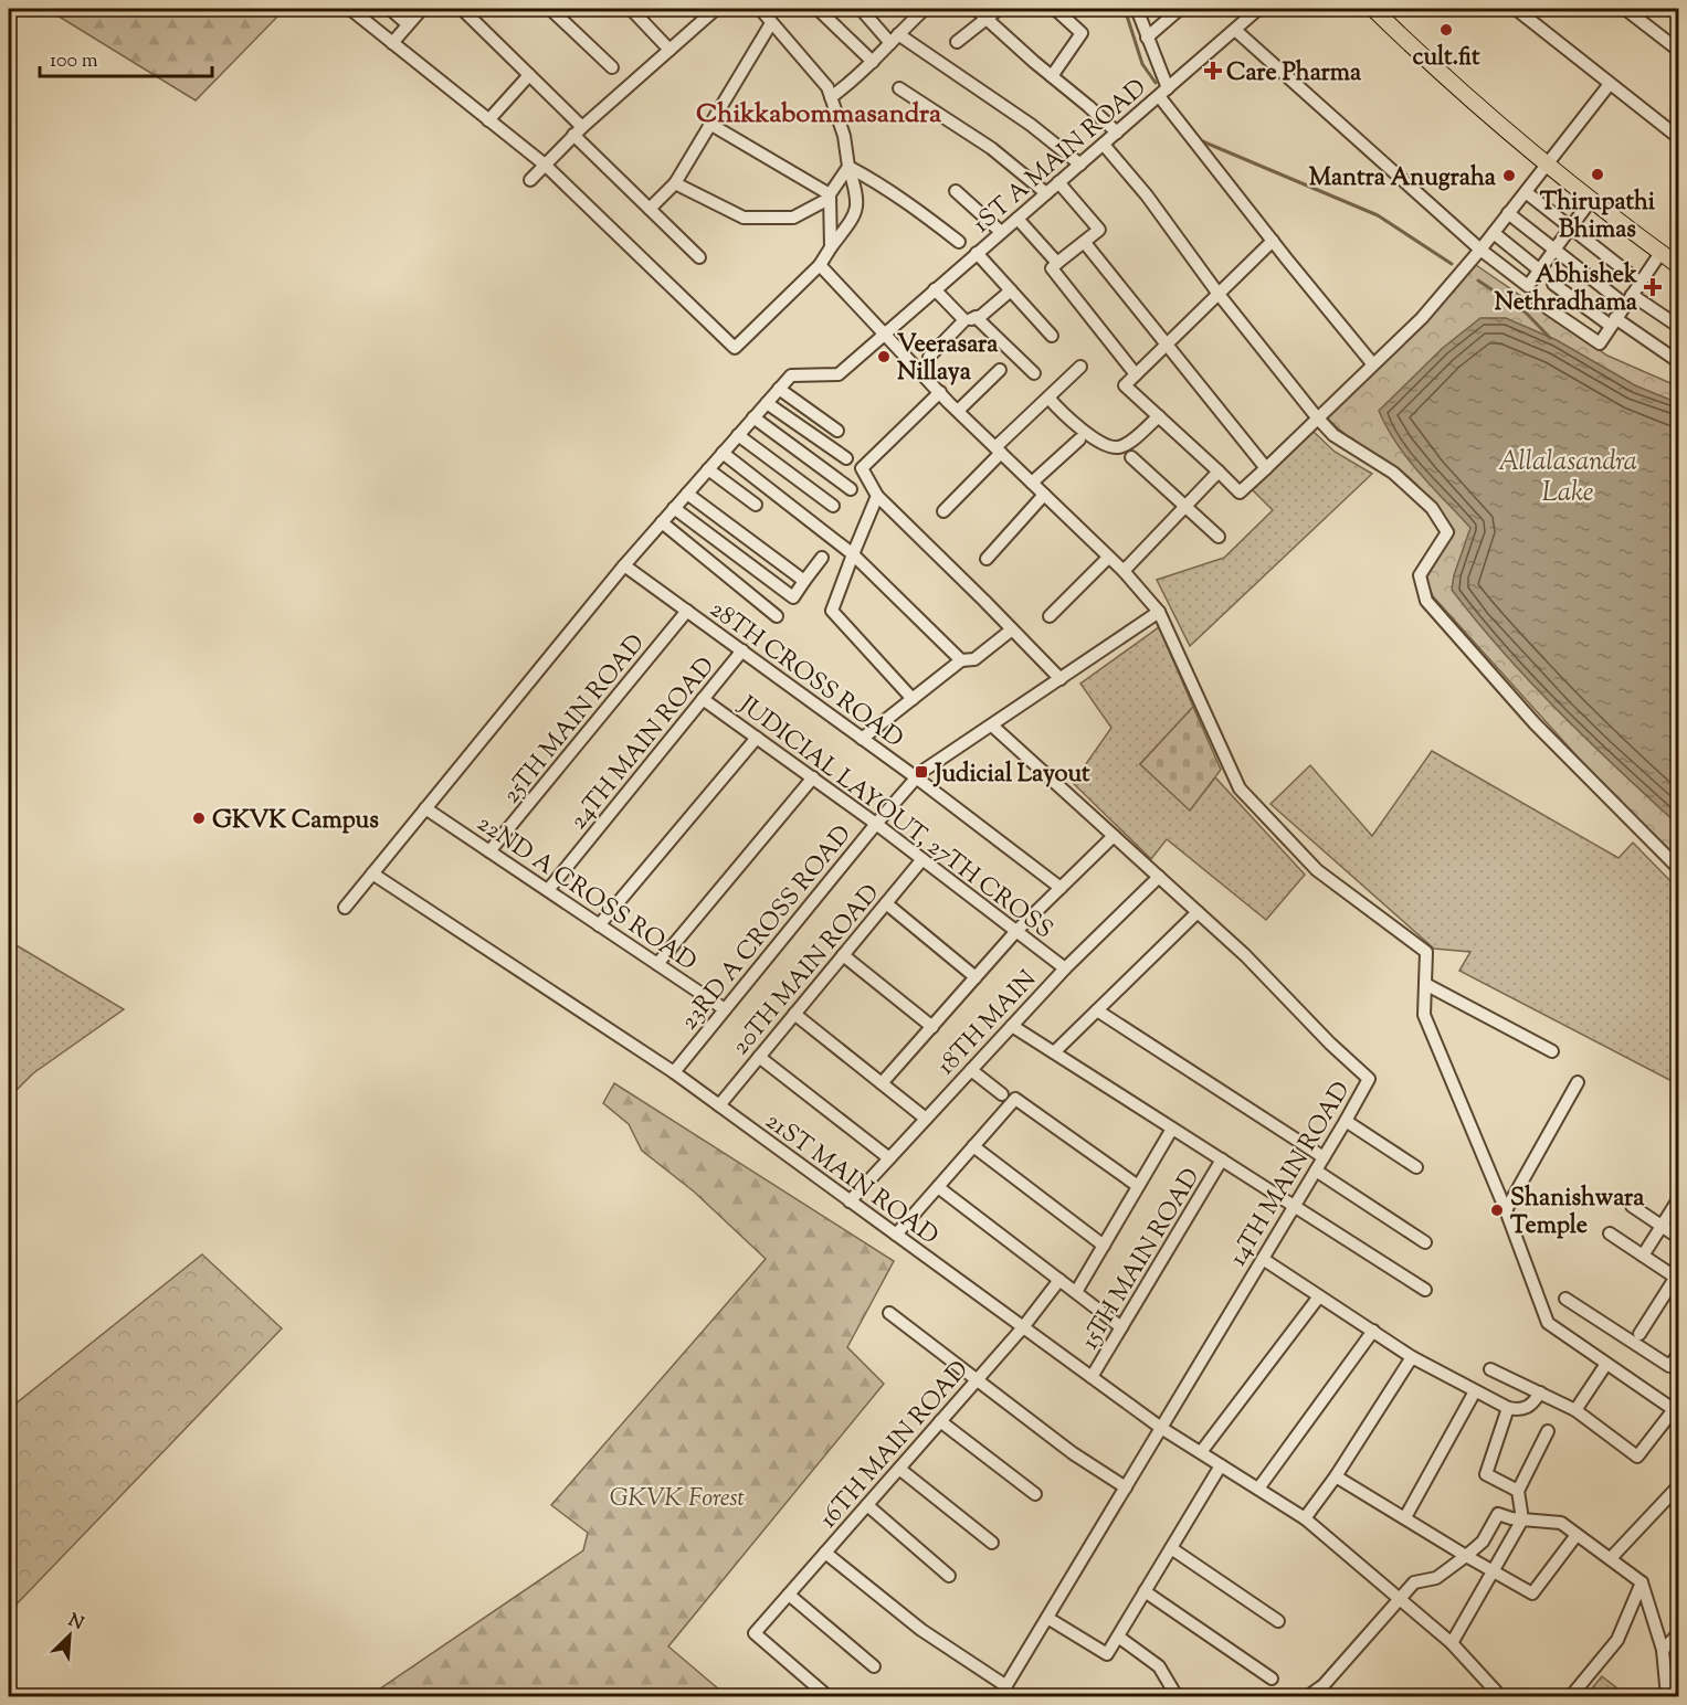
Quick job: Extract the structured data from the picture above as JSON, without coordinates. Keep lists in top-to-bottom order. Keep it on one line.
{"streets":{"street":["1ST A MAIN ROAD","28TH CROSS ROAD","25TH MAIN ROAD","24TH MAIN ROAD","JUDICIAL LAYOUT, 27TH CROSS","22ND A CROSS ROAD","23RD A CROSS ROAD","20TH MAIN ROAD","18TH MAIN","14TH MAIN ROAD","21ST MAIN ROAD","15TH MAIN ROAD","16TH MAIN ROAD"]},"crossings":[["28TH CROSS ROAD","25TH MAIN ROAD"],["28TH CROSS ROAD","24TH MAIN ROAD"],["28TH CROSS ROAD","23RD A CROSS ROAD"],["25TH MAIN ROAD","22ND A CROSS ROAD"],["24TH MAIN ROAD","JUDICIAL LAYOUT, 27TH CROSS"],["24TH MAIN ROAD","22ND A CROSS ROAD"],["JUDICIAL LAYOUT, 27TH CROSS","23RD A CROSS ROAD"],["JUDICIAL LAYOUT, 27TH CROSS","20TH MAIN ROAD"],["JUDICIAL LAYOUT, 27TH CROSS","18TH MAIN"],["22ND A CROSS ROAD","23RD A CROSS ROAD"],["23RD A CROSS ROAD","14TH MAIN ROAD"],["23RD A CROSS ROAD","21ST MAIN ROAD"],["20TH MAIN ROAD","21ST MAIN ROAD"],["18TH MAIN","14TH MAIN ROAD"],["18TH MAIN","21ST MAIN ROAD"],["14TH MAIN ROAD","21ST MAIN ROAD"],["21ST MAIN ROAD","15TH MAIN ROAD"],["21ST MAIN ROAD","16TH MAIN ROAD"]],"districts":["Chikkabommasandra"],"water":["Allalasandra Lake"],"parks":["GKVK Forest"],"places":{"other":["cult.fit","Thirupathi Bhimas","Mantra Anugraha","Veerasara Nillaya","GKVK Campus","Shanishwara Temple"],"health":["Care Pharma","Abhishek Nethradhama"],"transit":["Judicial Layout"]},"scale_bar":"100 m","north":"top right"}
